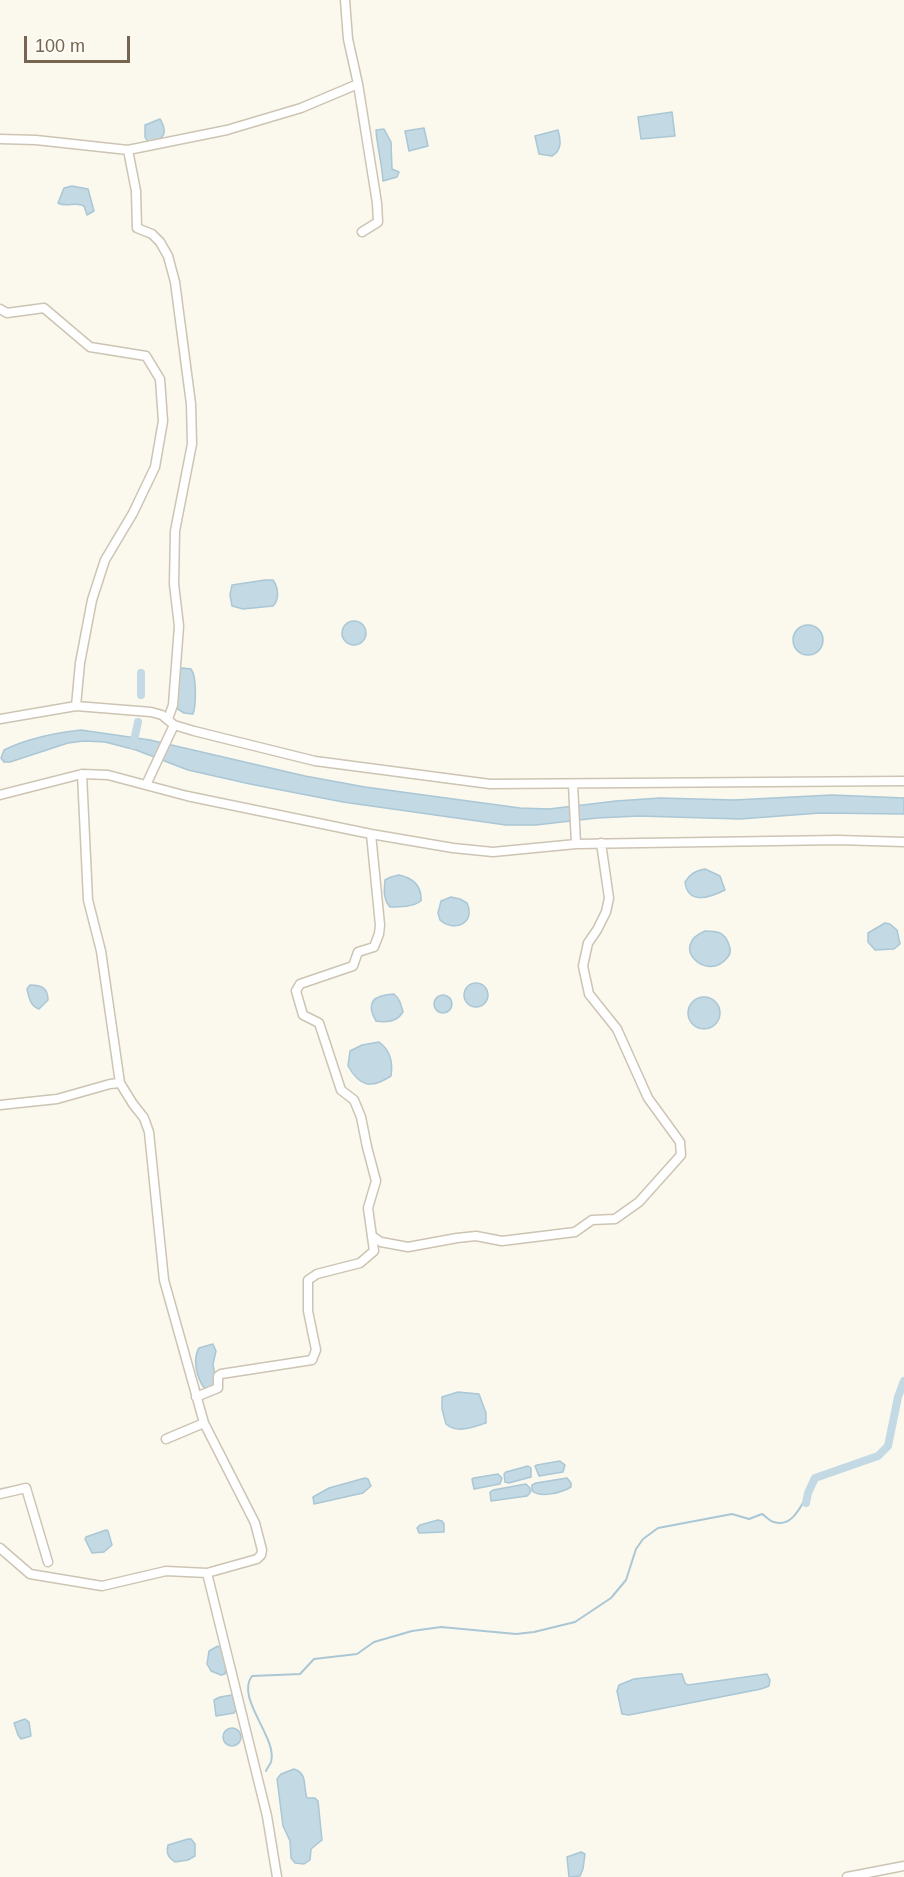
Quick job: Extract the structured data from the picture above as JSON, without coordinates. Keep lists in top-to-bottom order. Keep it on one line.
{"scale_bar":"100 m"}
